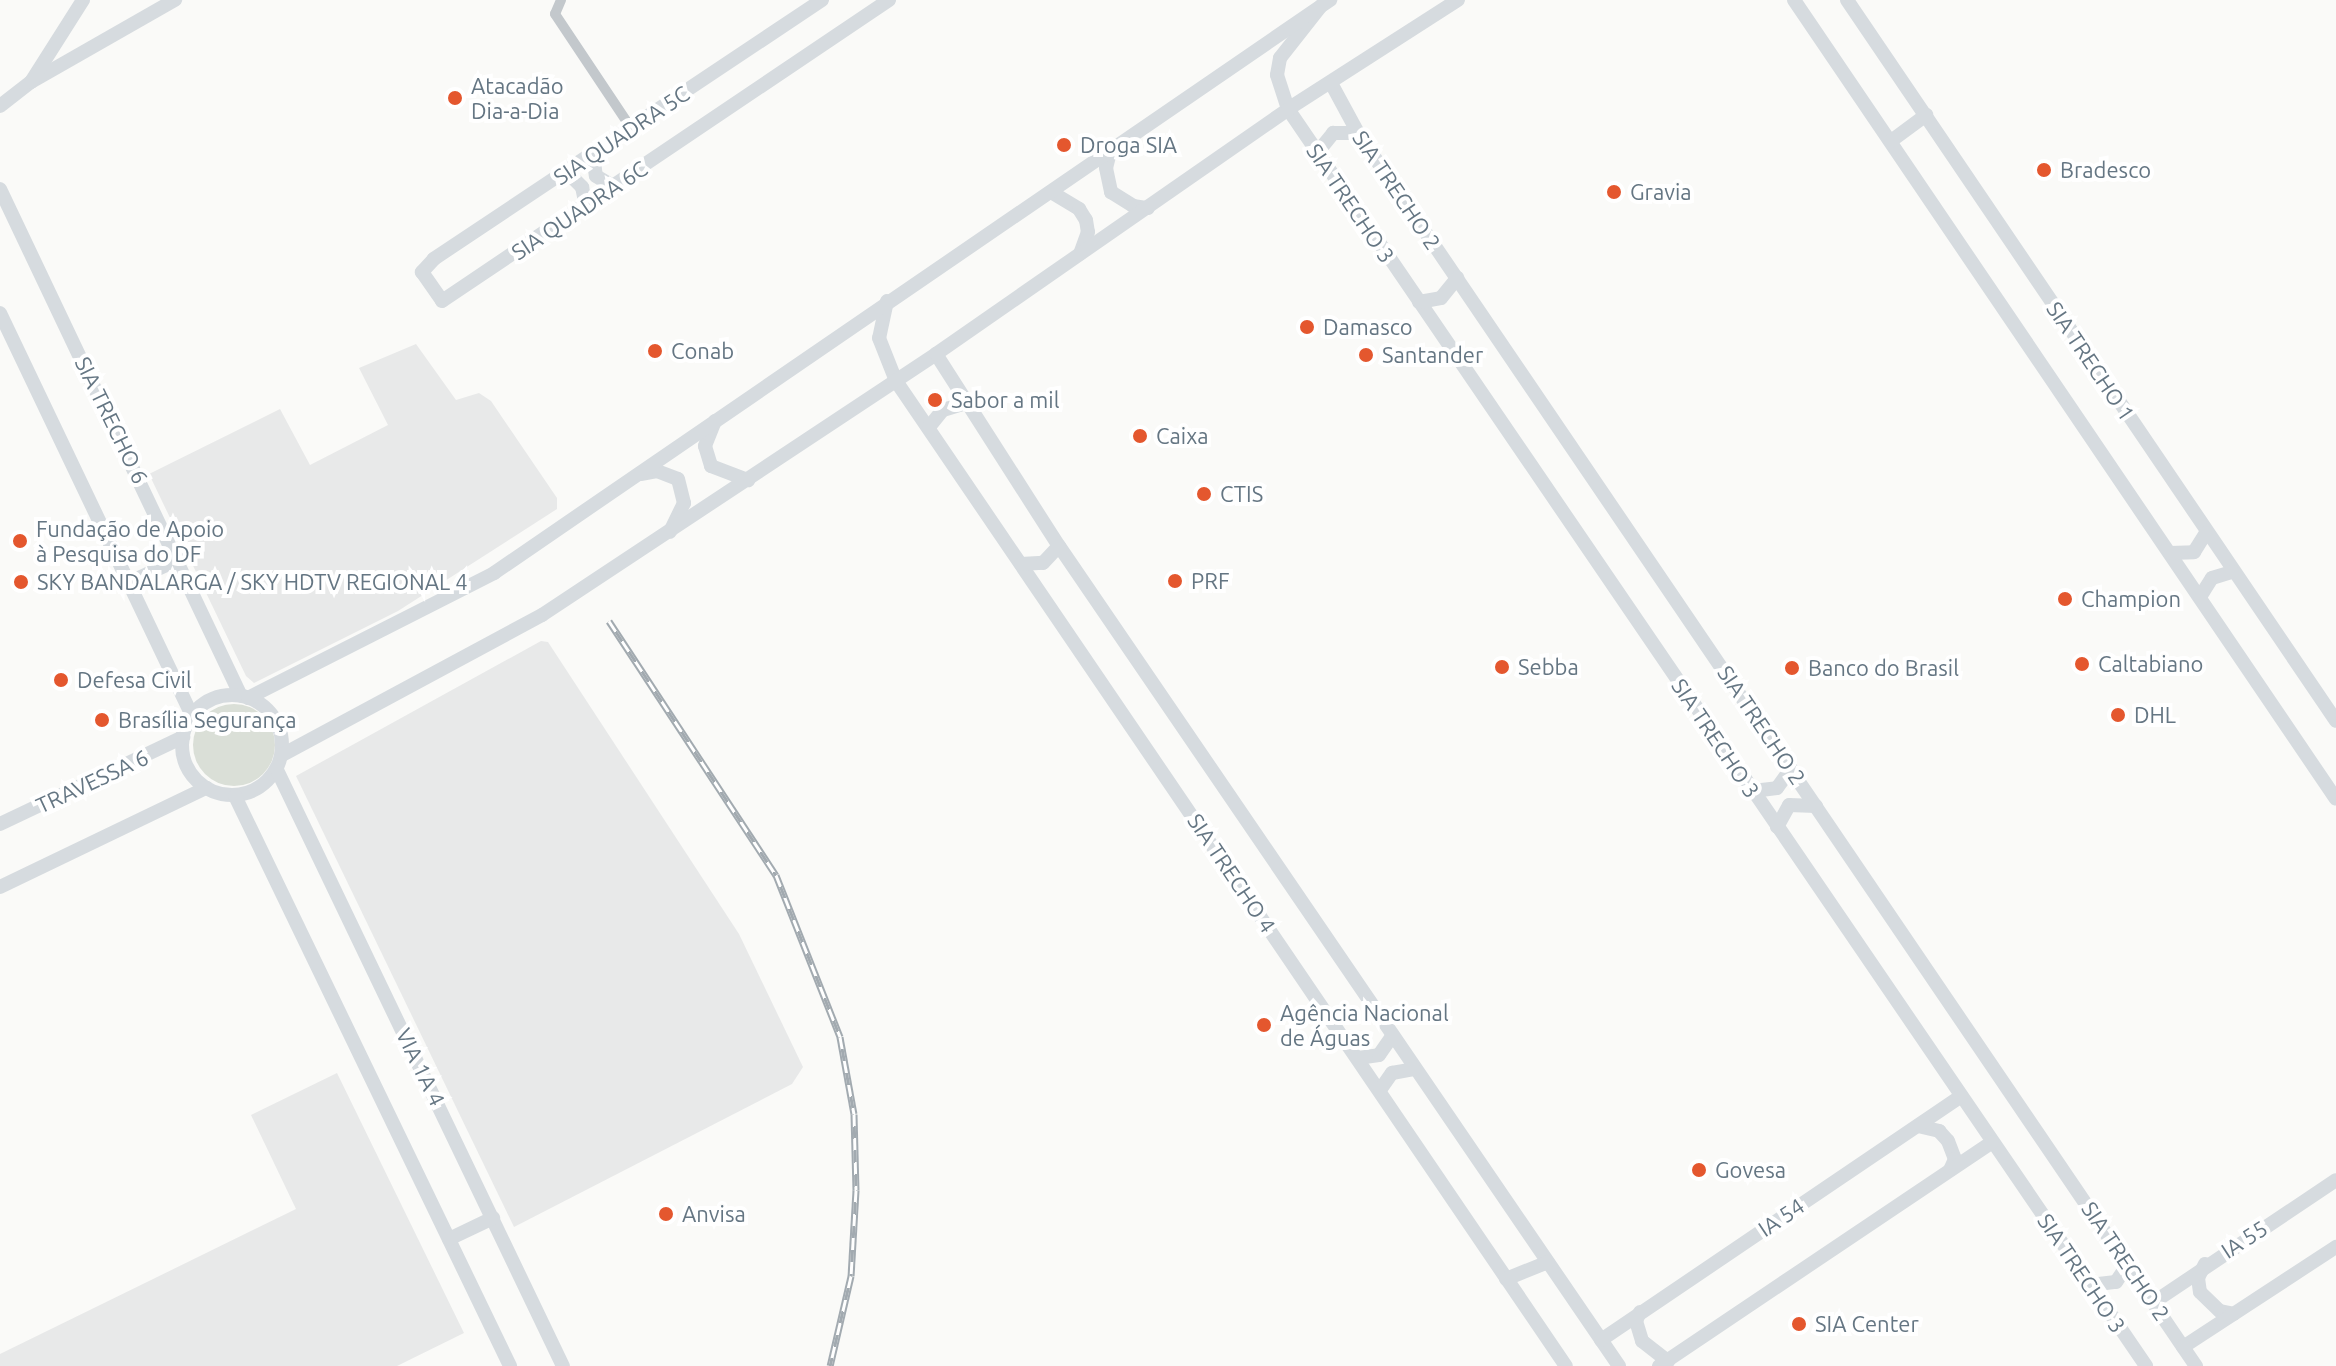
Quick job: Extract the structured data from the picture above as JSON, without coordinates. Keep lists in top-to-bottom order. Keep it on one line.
{"streets":{"main road":["SIA QUADRA 5C","SIA TRECHO 2","SIA TRECHO 3","SIA QUADRA 6C","SIA TRECHO 1","SIA TRECHO 6","TRAVESSA 6","SIA TRECHO 4","VIA 1A 4","IA 54","IA 55"]},"crossings":[["SIA QUADRA 5C","SIA QUADRA 6C"],["SIA TRECHO 2","IA 55"],["SIA TRECHO 3","IA 54"],["SIA TRECHO 6","TRAVESSA 6"],["SIA TRECHO 6","VIA 1A 4"],["TRAVESSA 6","VIA 1A 4"]],"places":["Atacadão Dia-a-Dia","Droga SIA","Bradesco","Gravia","Damasco","Conab","Santander","Sabor a mil","Caixa","CTIS","Fundação de Apoio à Pesquisa do DF","PRF","SKY BANDALARGA / SKY HDTV REGIONAL 4","Champion","Caltabiano","Sebba","Banco do Brasil","Defesa Civil","DHL","Brasília Segurança","Agência Nacional de Águas","Govesa","Anvisa","SIA Center"]}
